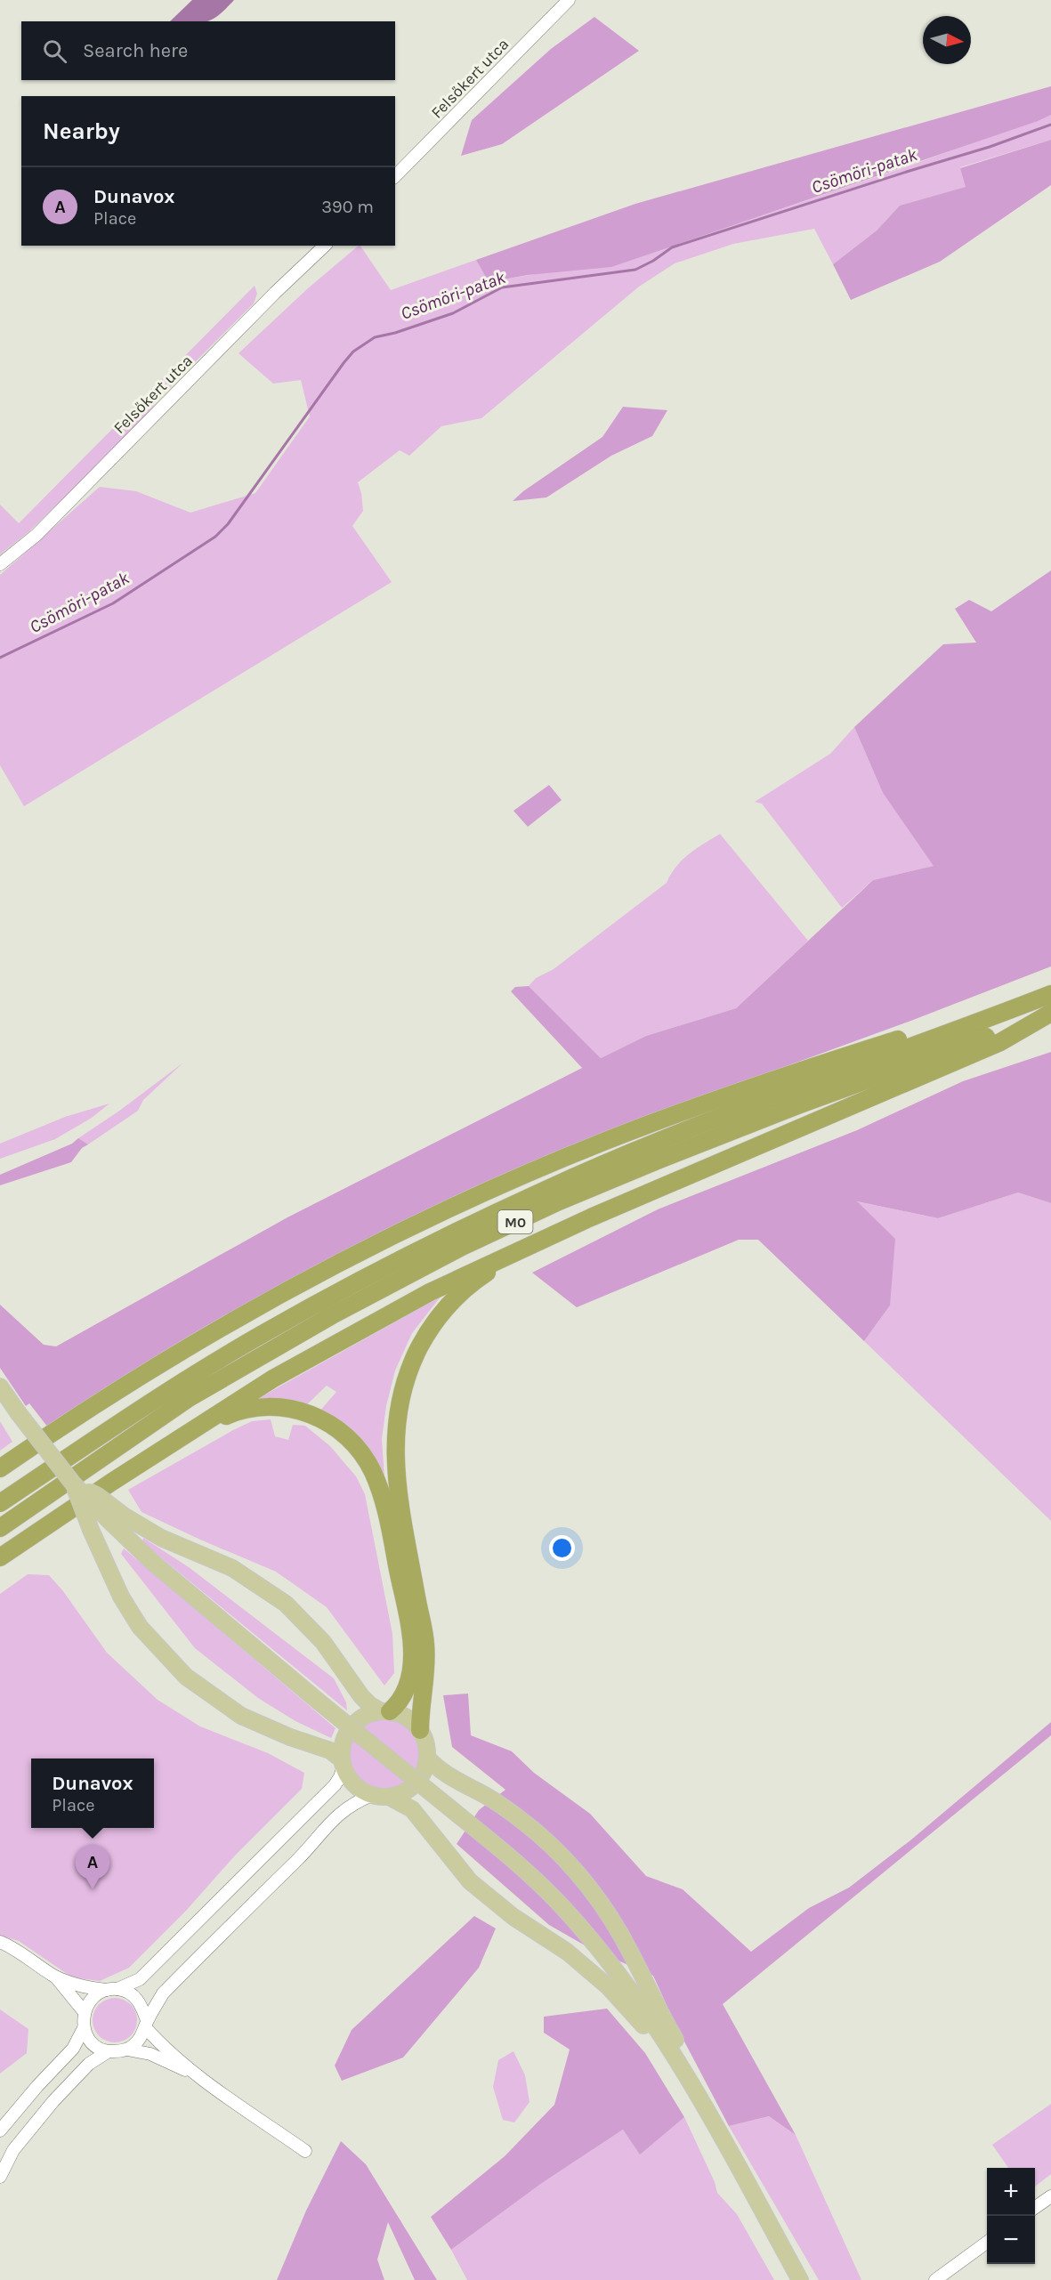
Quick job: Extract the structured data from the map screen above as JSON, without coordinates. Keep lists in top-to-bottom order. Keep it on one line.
{"streets":{"highway":["M0"],"street":["Felsőkert utca"]},"water":["Csömöri-patak"],"north":"right","page":{"search":"Search here","heading":"Nearby","list":[{"mark":"A","name":"Dunavox","note":"Place","value":"390 m"}],"popup":["Dunavox","Place"],"pins":"A","map_buttons":["+","−"]}}
